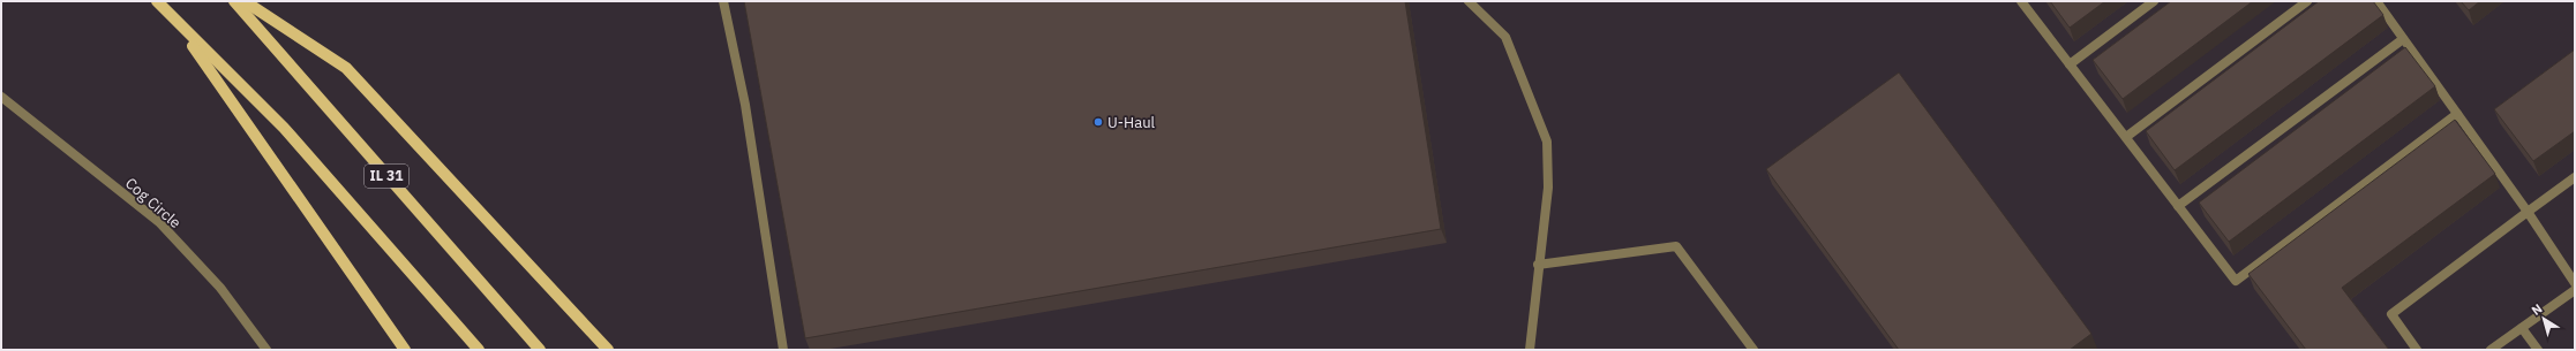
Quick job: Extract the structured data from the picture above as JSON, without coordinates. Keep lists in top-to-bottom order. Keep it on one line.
{"streets":{"main road":["IL 31"],"lane":["Cog Circle"]},"places":["U-Haul"],"north":"top left"}
